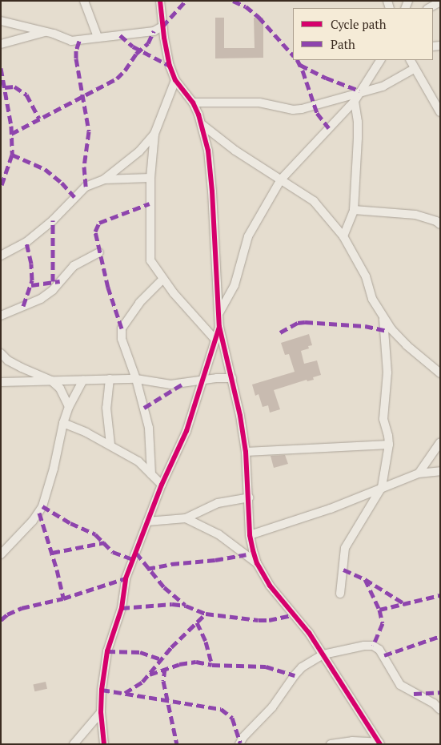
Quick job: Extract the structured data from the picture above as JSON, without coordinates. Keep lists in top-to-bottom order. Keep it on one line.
{"legend":["Cycle path","Path"]}
